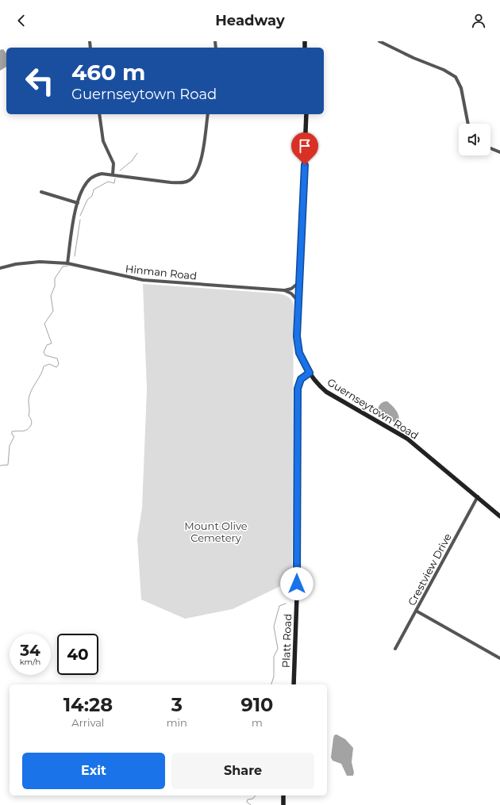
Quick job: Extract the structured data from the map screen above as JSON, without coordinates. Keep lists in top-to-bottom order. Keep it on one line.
{"streets":{"street":["Hinman Road","Guernseytown Road","Crestview Drive","Platt Road"]},"crossings":[["Guernseytown Road","Crestview Drive"],["Guernseytown Road","Platt Road"]],"parks":["Mount Olive Cemetery"],"page":{"header":"Headway","turn":["460 m","Guernseytown Road"],"speed":"34 km/h","limit":"40","eta":["14:28","Arrival","3","min","910","m"],"buttons":["Exit","Share"]}}
